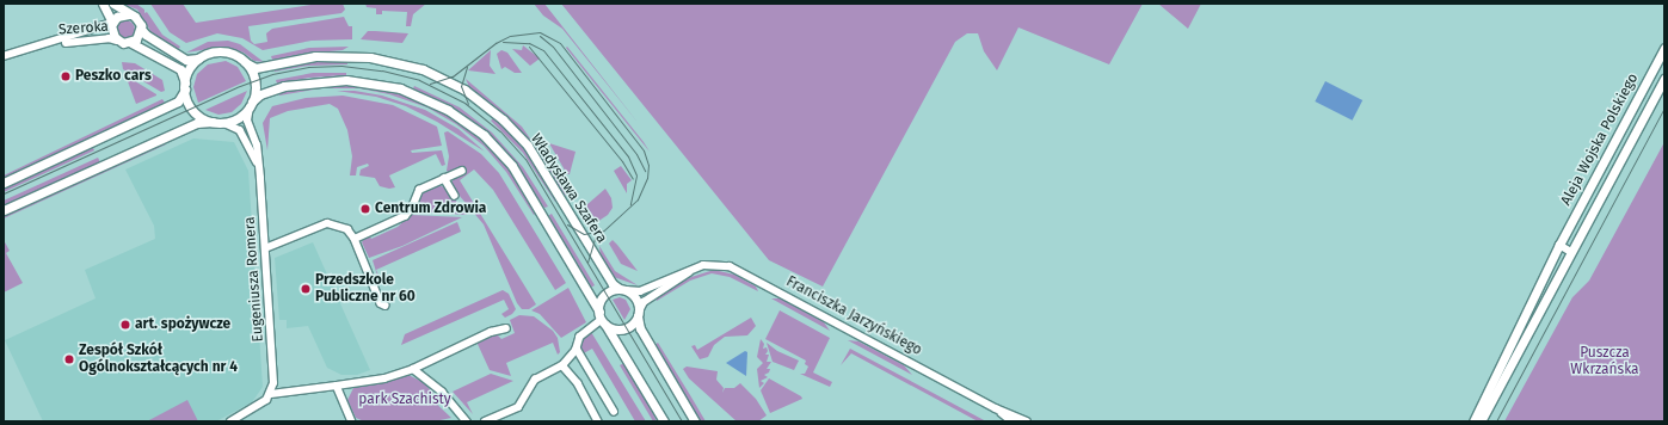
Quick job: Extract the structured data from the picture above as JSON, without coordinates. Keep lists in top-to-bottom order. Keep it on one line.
{"streets":{"main road":["Aleja Wojska Polskiego","Władysława Szafera"],"street":["Szeroka","Eugeniusza Romera","Franciszka Jarzyńskiego"]},"crossings":[["Władysława Szafera","Eugeniusza Romera"],["Władysława Szafera","Franciszka Jarzyńskiego"]],"parks":["Puszcza Wkrzańska","park Szachisty"],"places":["Peszko cars","Centrum Zdrowia","Przedszkole Publiczne nr 60","art. spożywcze","Zespół Szkół Ogólnokształcących nr 4"]}
